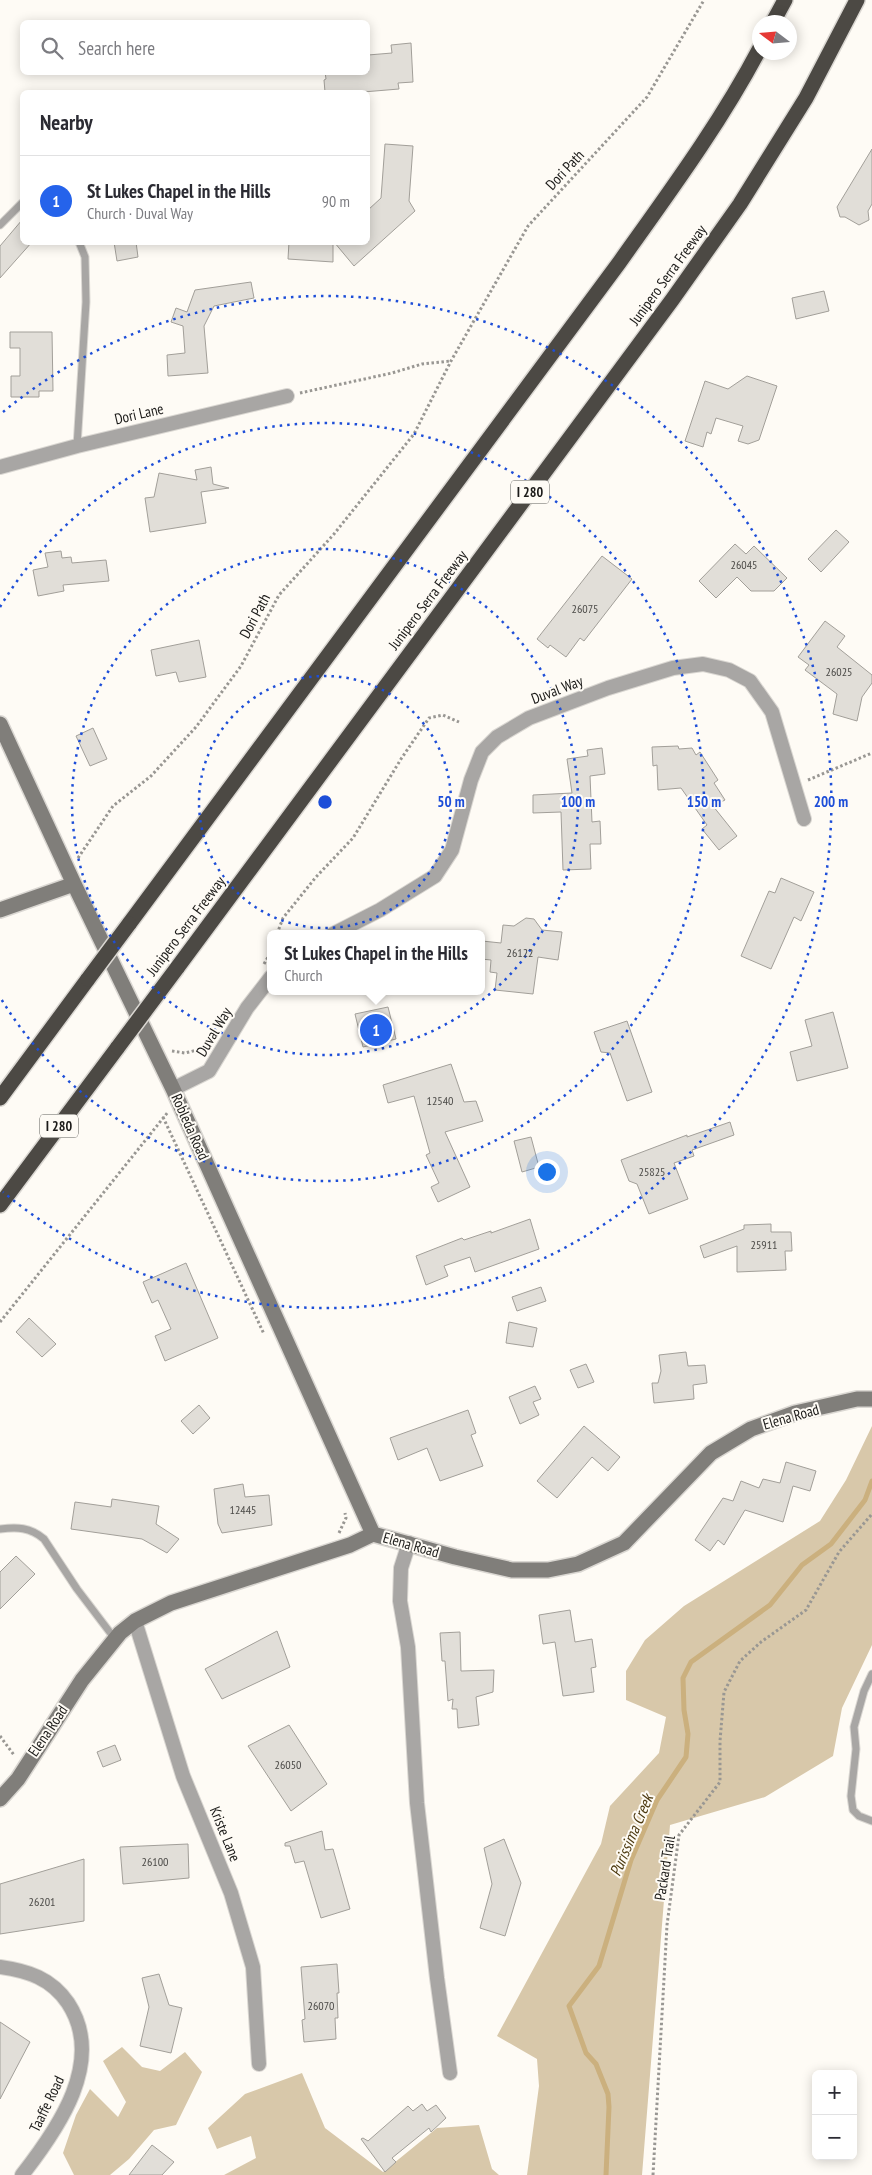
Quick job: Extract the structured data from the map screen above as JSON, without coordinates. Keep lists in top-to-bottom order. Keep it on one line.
{"streets":{"highway":["Junipero Serra Freeway","I 280"],"street":["Dori Lane","Duval Way","Robleda Road","Elena Road","Kriste Lane","Taaffe Road"],"path":["Dori Path","Packard Trail"]},"crossings":[["Dori Path","Robleda Road"],["Duval Way","Robleda Road"],["Robleda Road","Elena Road"],["Elena Road","Kriste Lane"]],"water":["Purissima Creek"],"house_numbers":["26045","26075","26025","26122","12540","25825","25911","12445","26050","26100","26201","26070"],"north":"left","page":{"search":"Search here","heading":"Nearby","list":[{"mark":"1","name":"St Lukes Chapel in the Hills","note":"Church · Duval Way","value":"90 m"}],"popup":["St Lukes Chapel in the Hills","Church"],"pins":"1","map_buttons":["+","−"]},"rings":["50 m","100 m","150 m","200 m"]}
